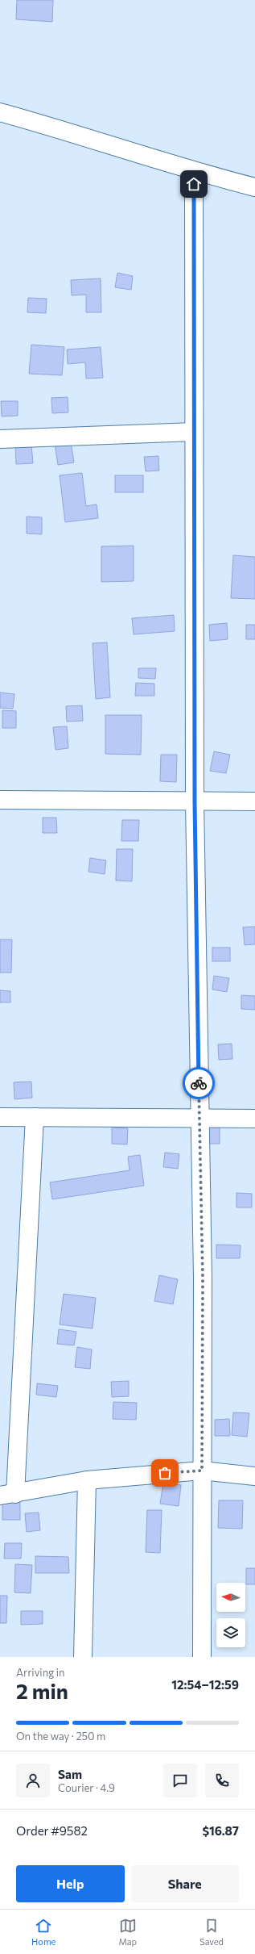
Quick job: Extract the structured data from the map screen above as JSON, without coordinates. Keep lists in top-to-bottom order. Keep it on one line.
{"north":"left","page":{"heading":["2 min","Arriving in","12:54–12:59"],"panel":["Sam","Courier · 4.9","Order #9582","$16.87"],"bar":"On the way · 250 m","buttons":["Help","Share"],"tabs":["Home","Map","Saved"]}}
